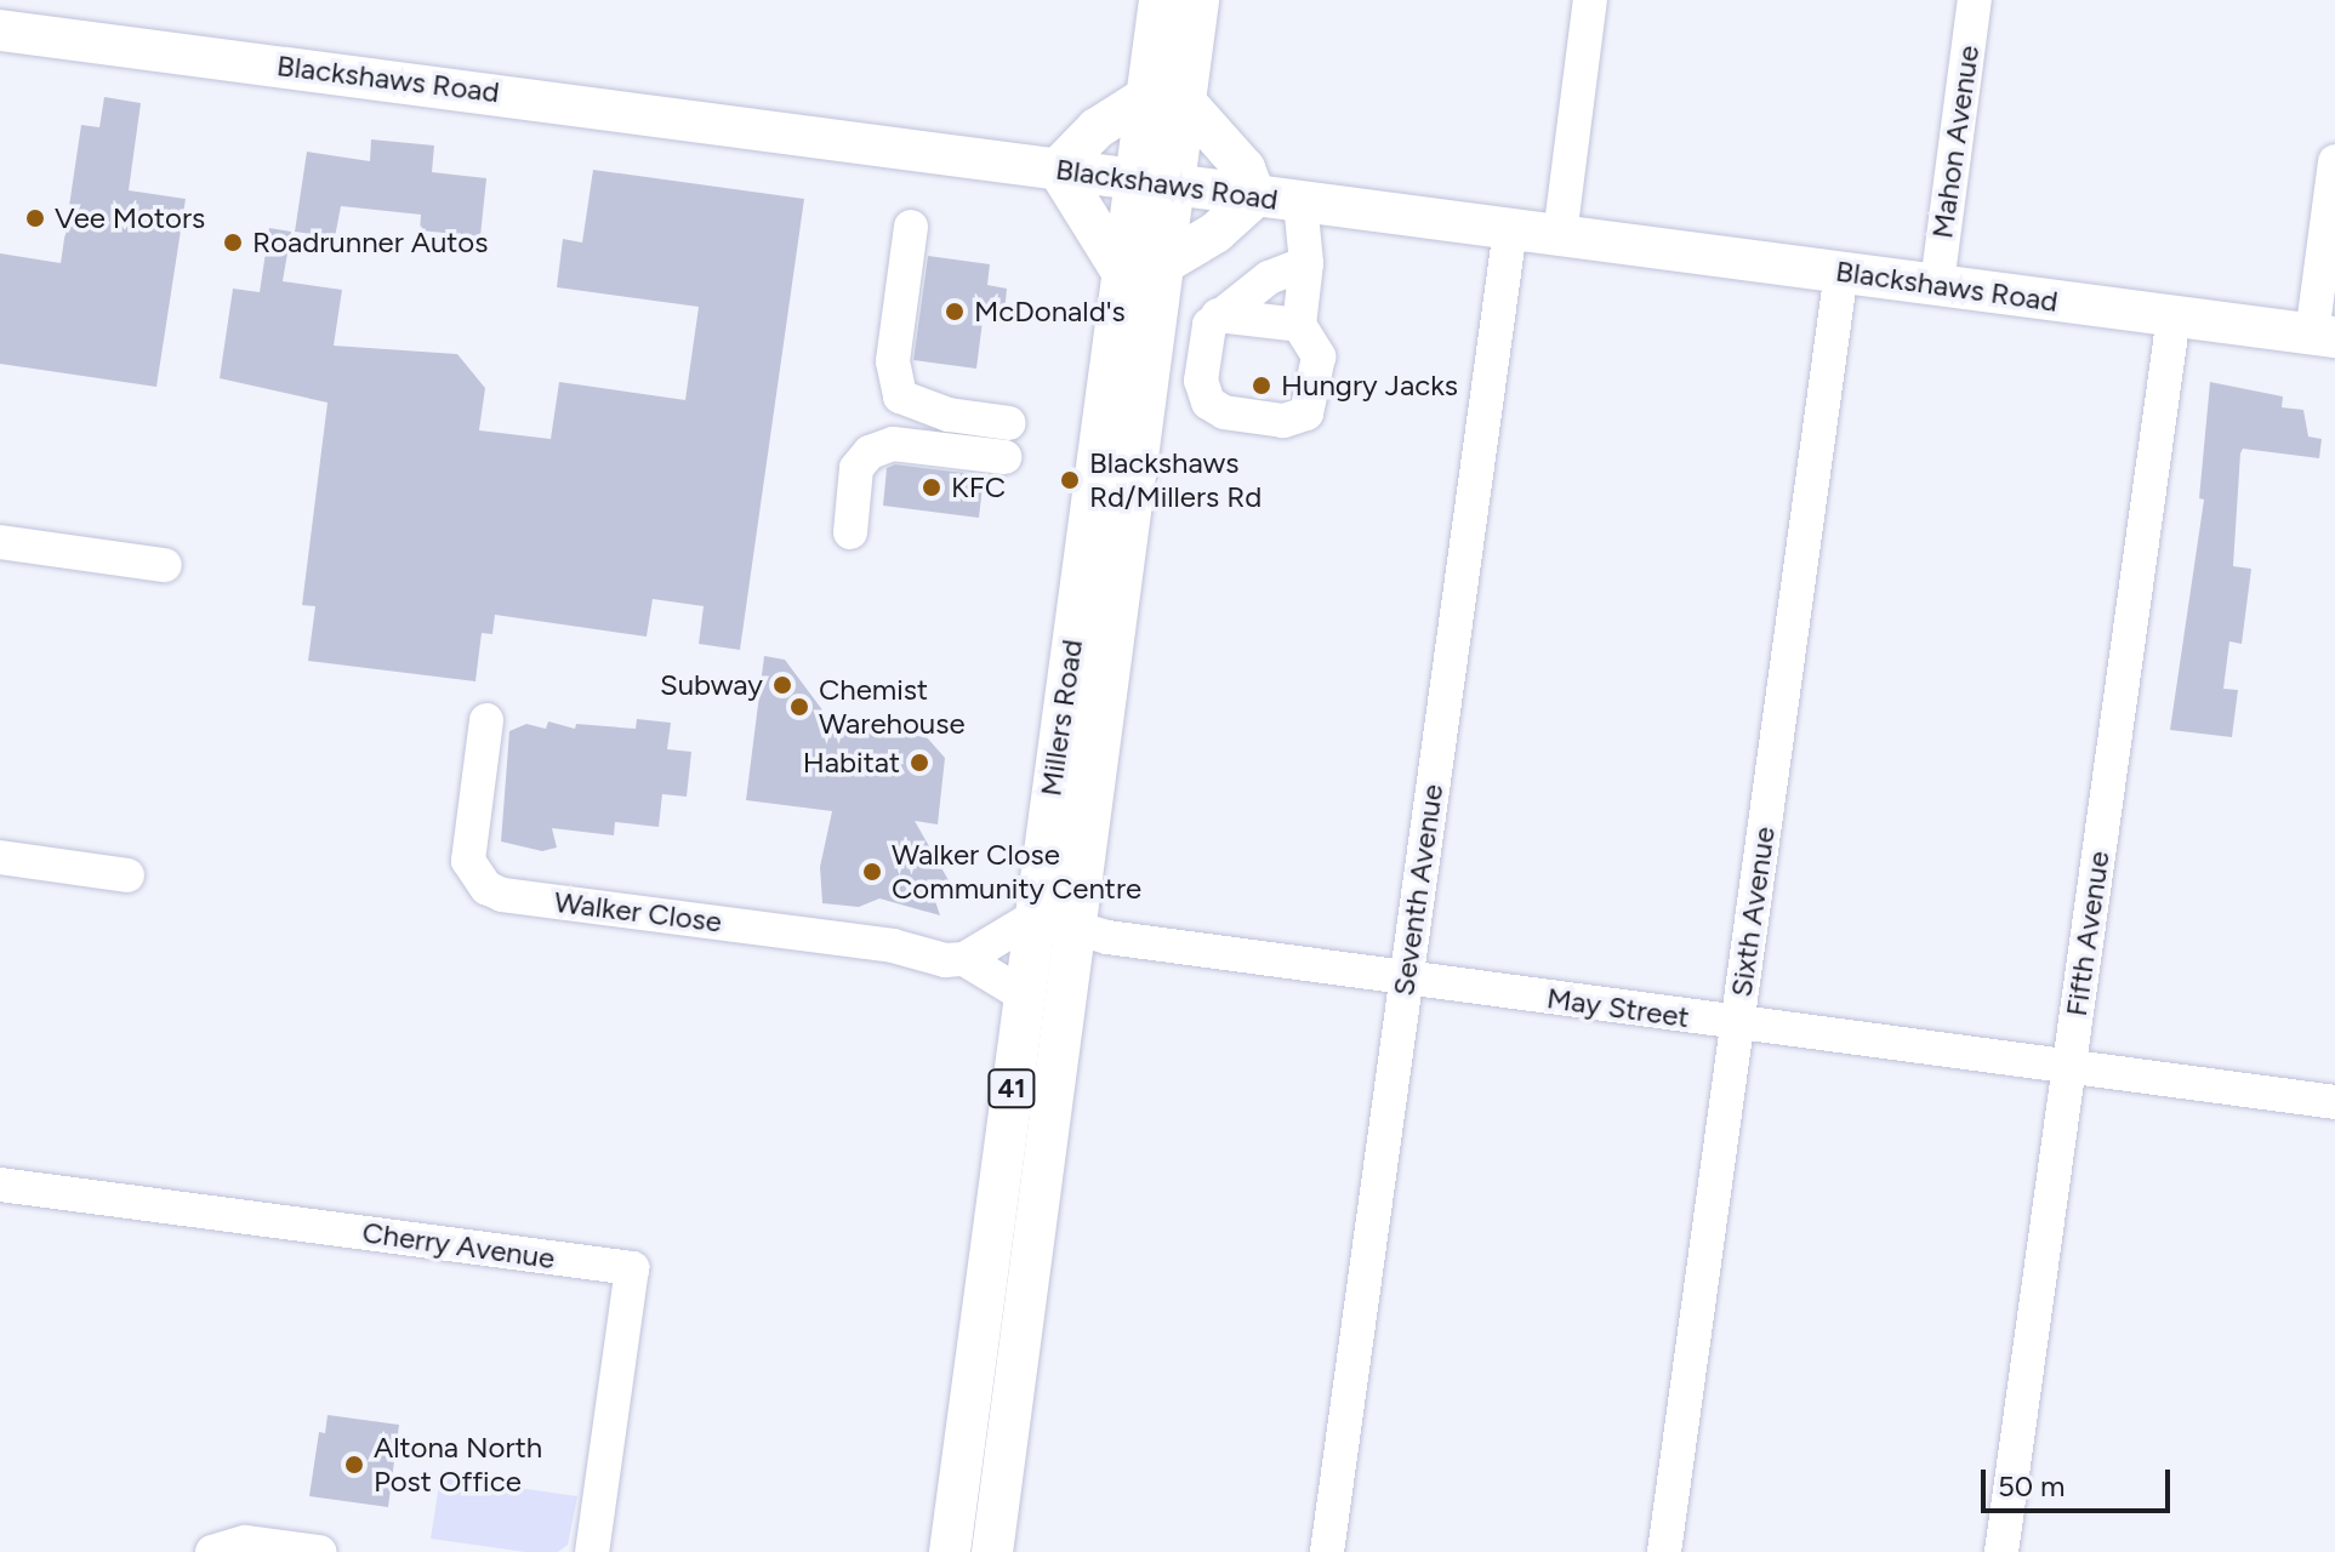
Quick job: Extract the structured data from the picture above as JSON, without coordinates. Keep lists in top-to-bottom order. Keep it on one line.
{"streets":{"main road":["Blackshaws Road","Millers Road","41"],"street":["Mahon Avenue","Seventh Avenue","Walker Close","Sixth Avenue","Fifth Avenue","May Street","Cherry Avenue"]},"crossings":[["Blackshaws Road","Mahon Avenue"],["Blackshaws Road","Millers Road"],["Blackshaws Road","Seventh Avenue"],["Blackshaws Road","Sixth Avenue"],["Blackshaws Road","Fifth Avenue"],["Millers Road","Walker Close"],["Millers Road","May Street"],["Seventh Avenue","May Street"],["Sixth Avenue","May Street"],["Fifth Avenue","May Street"]],"places":["Vee Motors","Roadrunner Autos","McDonald's","Hungry Jacks","Blackshaws Rd/Millers Rd","KFC","Subway","Chemist Warehouse","Habitat","Walker Close Community Centre","Altona North Post Office"],"scale_bar":"50 m"}
